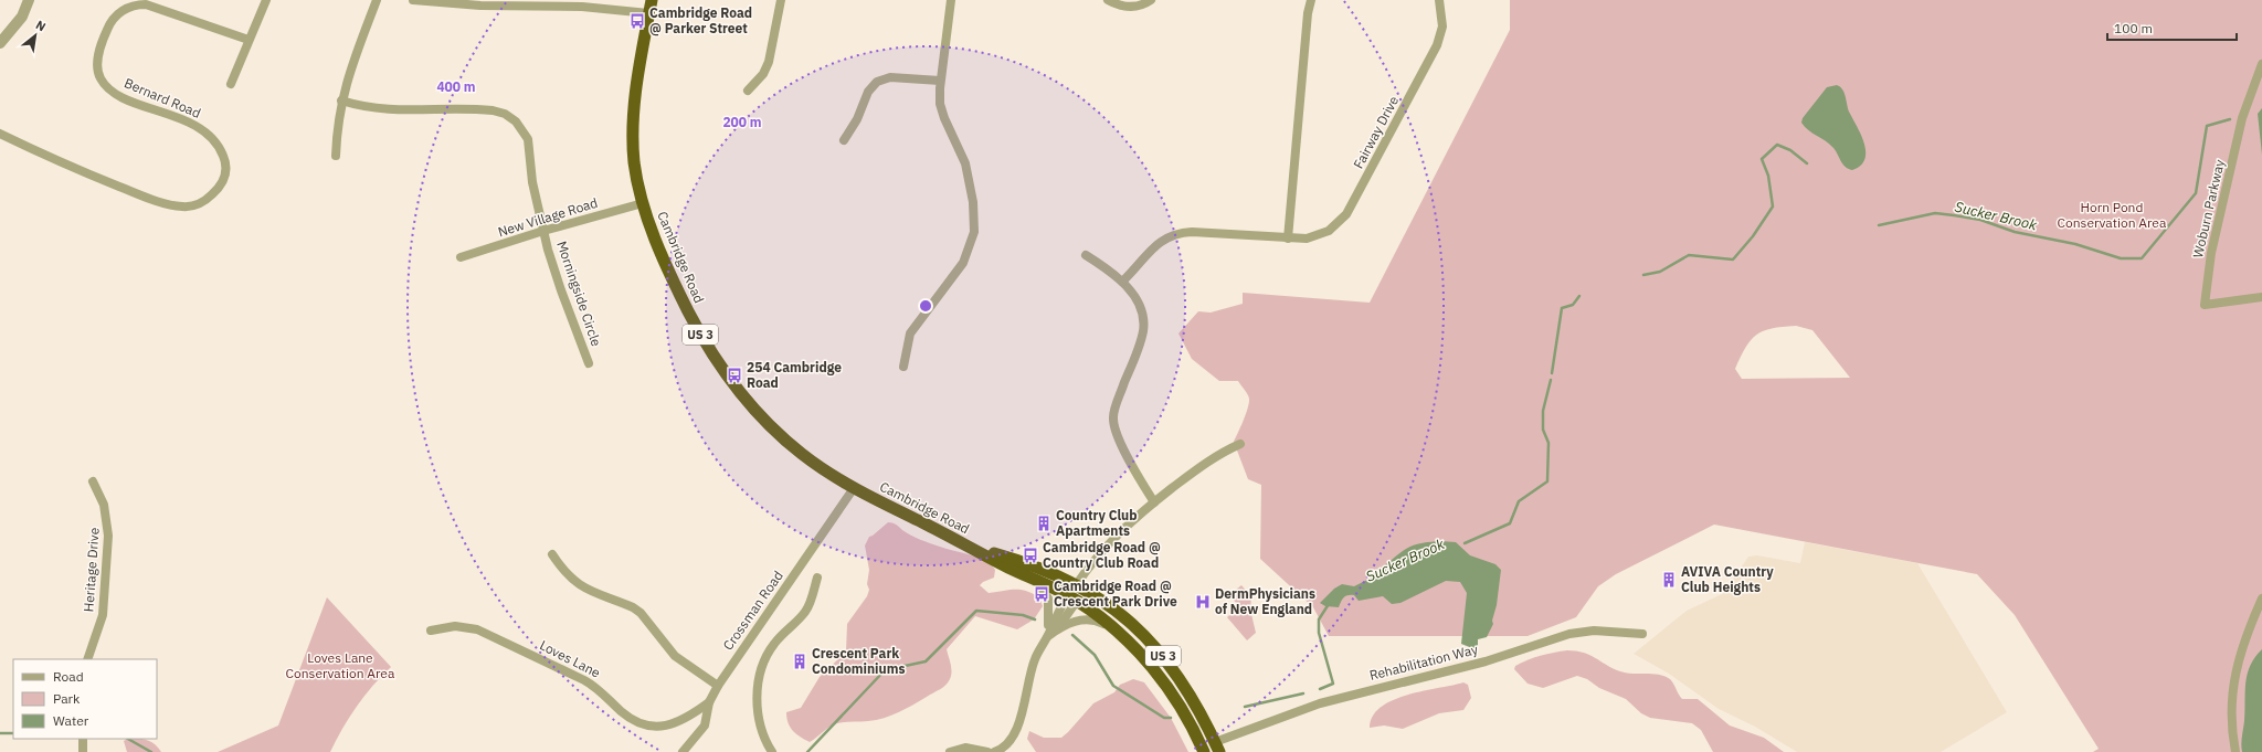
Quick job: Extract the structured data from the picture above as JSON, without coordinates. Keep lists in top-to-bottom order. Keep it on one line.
{"streets":{"highway":["Cambridge Road","US 3"],"street":["Bernard Road","Fairway Drive","Woburn Parkway","New Village Road","Morningside Circle","Heritage Drive","Crossman Road","Loves Lane","Rehabilitation Way"]},"crossings":[["New Village Road","Cambridge Road"],["New Village Road","Morningside Circle"],["Cambridge Road","Crossman Road"],["Cambridge Road","Rehabilitation Way"],["Crossman Road","Loves Lane"]],"water":["Sucker Brook"],"parks":["Horn Pond Conservation Area","Loves Lane Conservation Area"],"places":{"bus stop":["Cambridge Road @ Parker Street","254 Cambridge Road","Cambridge Road @ Country Club Road","Cambridge Road @ Crescent Park Drive"],"building":["Country Club Apartments","AVIVA Country Club Heights","Crescent Park Condominiums"],"hospital":["DermPhysicians of New England"]},"legend":["Road","Park","Water"],"scale_bar":"100 m","north":"top right","rings":["400 m","200 m"]}
